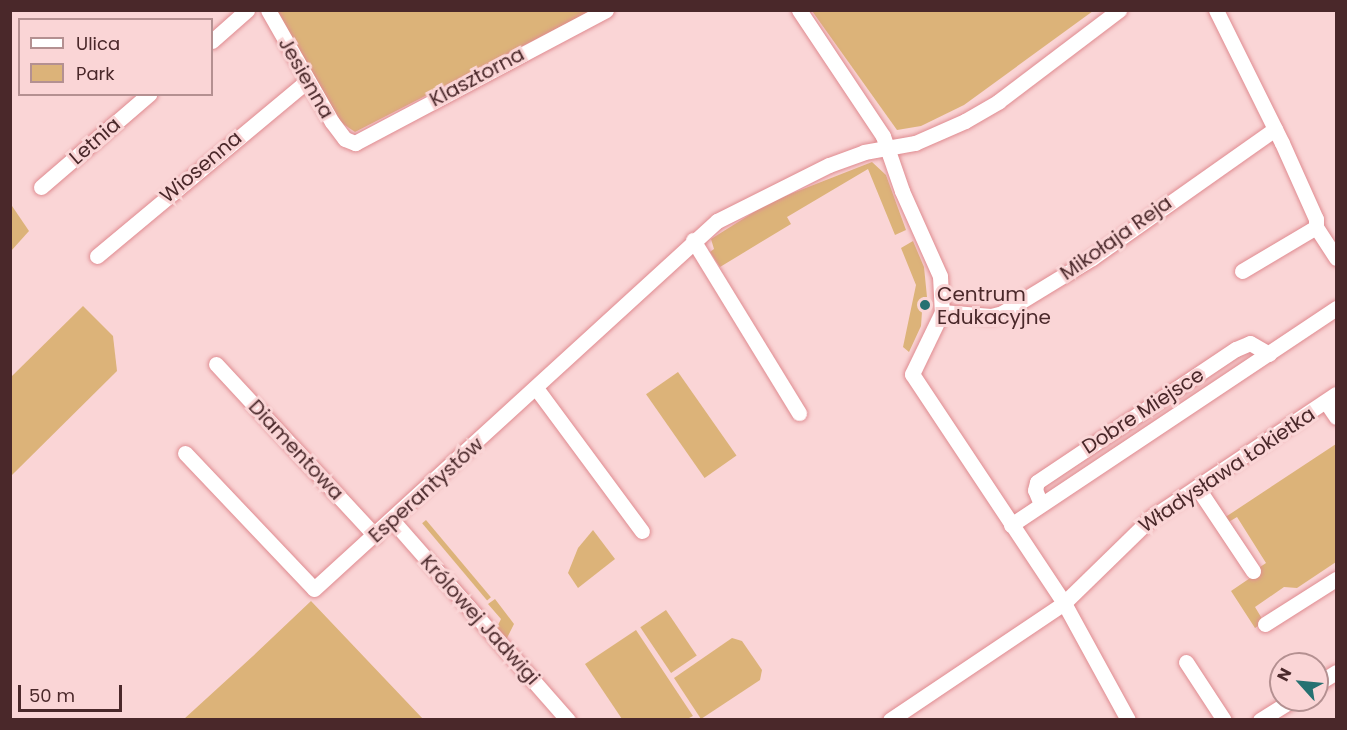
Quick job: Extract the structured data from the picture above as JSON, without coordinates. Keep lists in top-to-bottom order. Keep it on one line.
{"streets":{"street":["Klasztorna","Jesienna","Letnia","Wiosenna","Mikołaja Reja","Dobre Miejsce","Diamentowa","Władysława Łokietka","Esperantystów","Królowej Jadwigi"]},"crossings":[["Klasztorna","Jesienna"],["Jesienna","Wiosenna"],["Diamentowa","Esperantystów"],["Esperantystów","Królowej Jadwigi"]],"places":["Centrum Edukacyjne"],"legend":["Ulica","Park"],"scale_bar":"50 m","north":"top left"}
